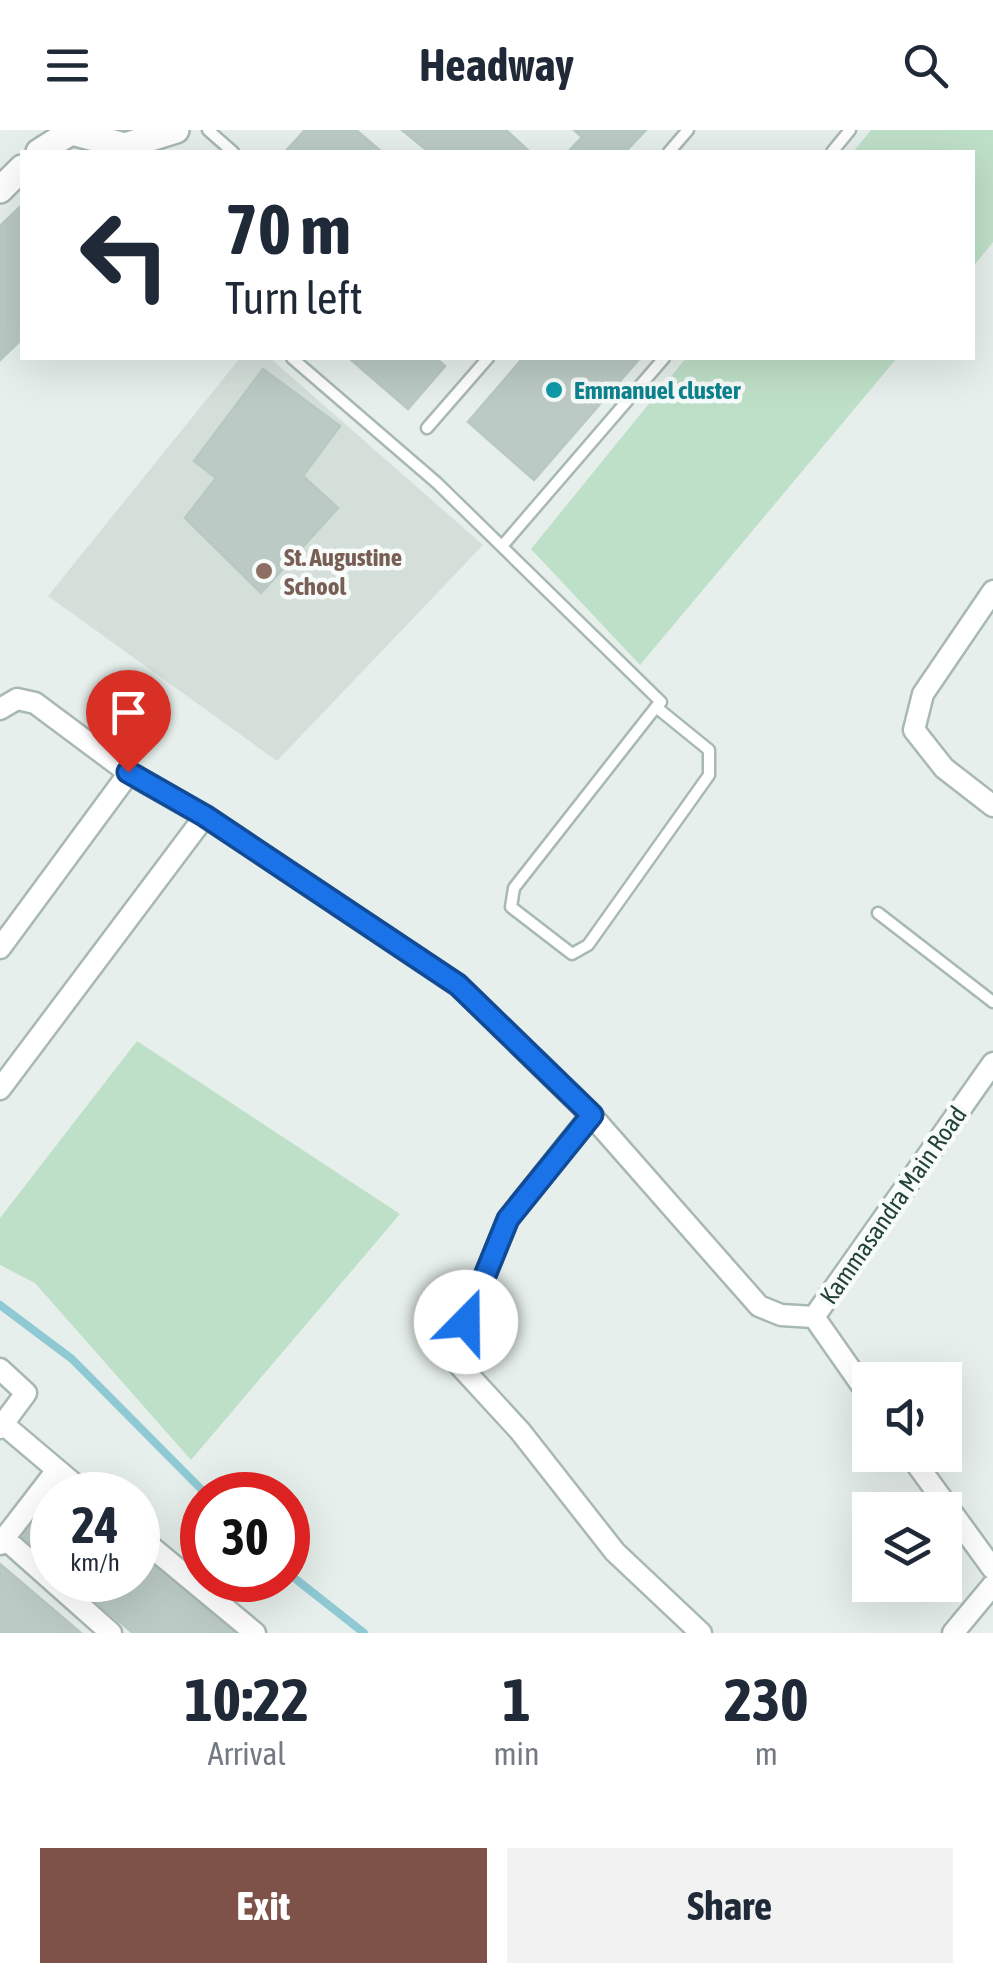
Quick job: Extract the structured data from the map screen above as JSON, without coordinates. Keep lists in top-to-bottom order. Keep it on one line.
{"streets":{"street":["Kammasandra Main Road"]},"places":["Emmanuel cluster","St. Augustine School"],"page":{"header":"Headway","turn":["70 m","Turn left"],"speed":"24 km/h","limit":"30","eta":["10:22","Arrival","1","min","230","m"],"buttons":["Exit","Share"]}}
